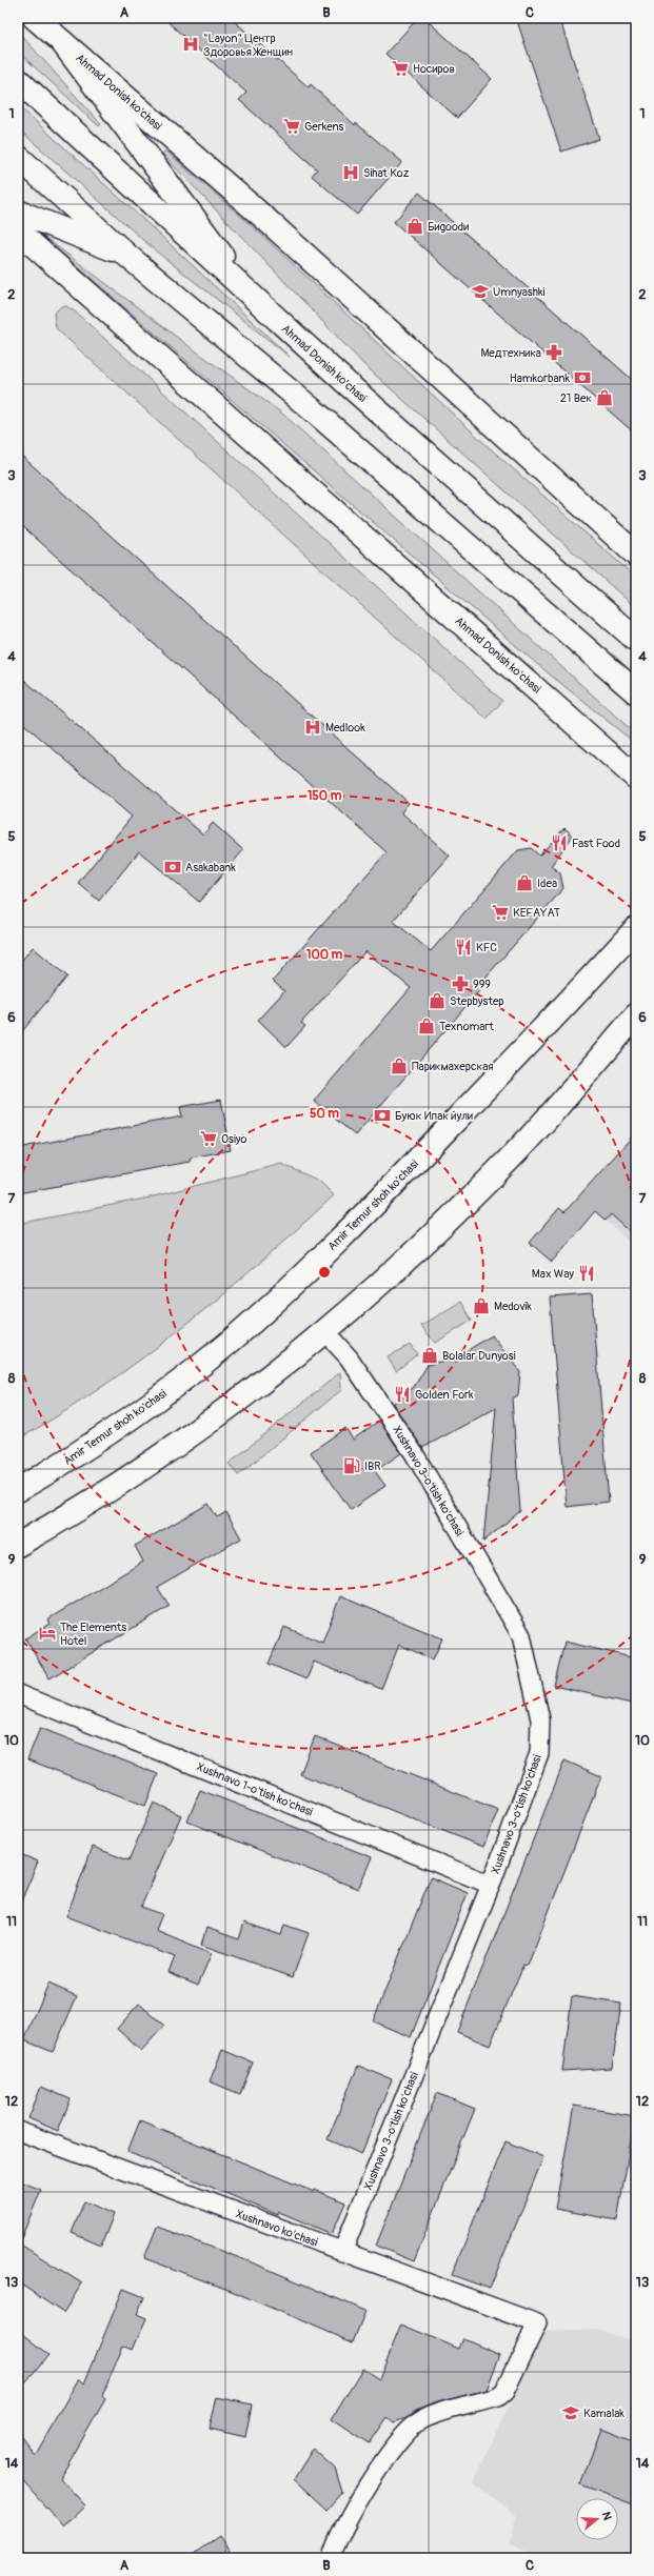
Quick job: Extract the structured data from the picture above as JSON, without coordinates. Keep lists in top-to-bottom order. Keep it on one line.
{"streets":{"main road":["Ahmad Donish ko'chasi","Amir Temur shoh ko'chasi"],"street":["Xushnavo 3-o'tish ko'chasi","Xushnavo 1-o'tish ko'chasi","Xushnavo ko'chasi"]},"crossings":[["Xushnavo 3-o'tish ko'chasi","Xushnavo 1-o'tish ko'chasi"],["Xushnavo 3-o'tish ko'chasi","Xushnavo ko'chasi"]],"places":{"hospital":["\"Layon\" Центр Здоровья Женщин","Sihat Koz","Medlook"],"supermarket":["Носиров","Gerkens","KEFAYAT","Osiyo"],"shop":["Биgoodи","21 Век","Idea","Stepbystep","Texnomart","Парикмахерская","Medovik","Bolalar Dunyosi"],"school or university":["Umnyashki","Kamalak"],"pharmacy":["Медтехника","999"],"bank":["Hamkorbank","Asakabank","Буюк Ипак йули"],"restaurant":["Fast Food","KFC","Max Way","Golden Fork"],"fuel station":["IBR"],"hotel":["The Elements Hotel"]},"north":"right","grid":{"columns":["A","B","C"],"rows":["1","2","3","4","5","6","7","8","9","10","11","12","13","14"]},"rings":["150 m","100 m","50 m"]}
